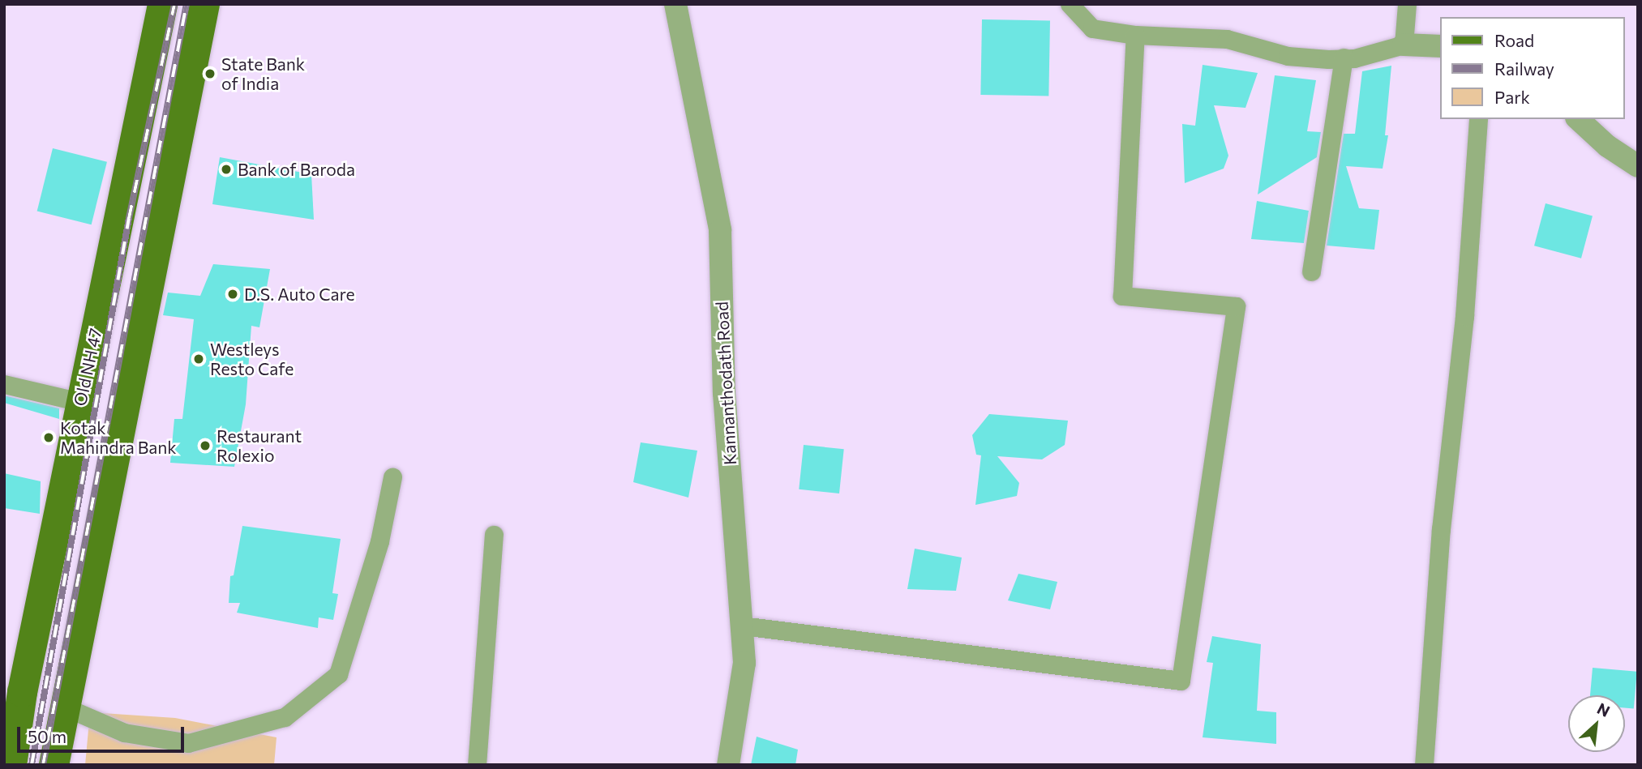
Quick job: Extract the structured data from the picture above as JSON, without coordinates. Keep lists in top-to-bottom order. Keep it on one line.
{"streets":{"main road":["Old NH 47"],"street":["Kannanthodath Road"]},"places":["State Bank of India","Bank of Baroda","D.S. Auto Care","Westleys Resto Cafe","Kotak Mahindra Bank","Restaurant Rolexio"],"legend":["Road","Railway","Park"],"scale_bar":"50 m","north":"top right"}
